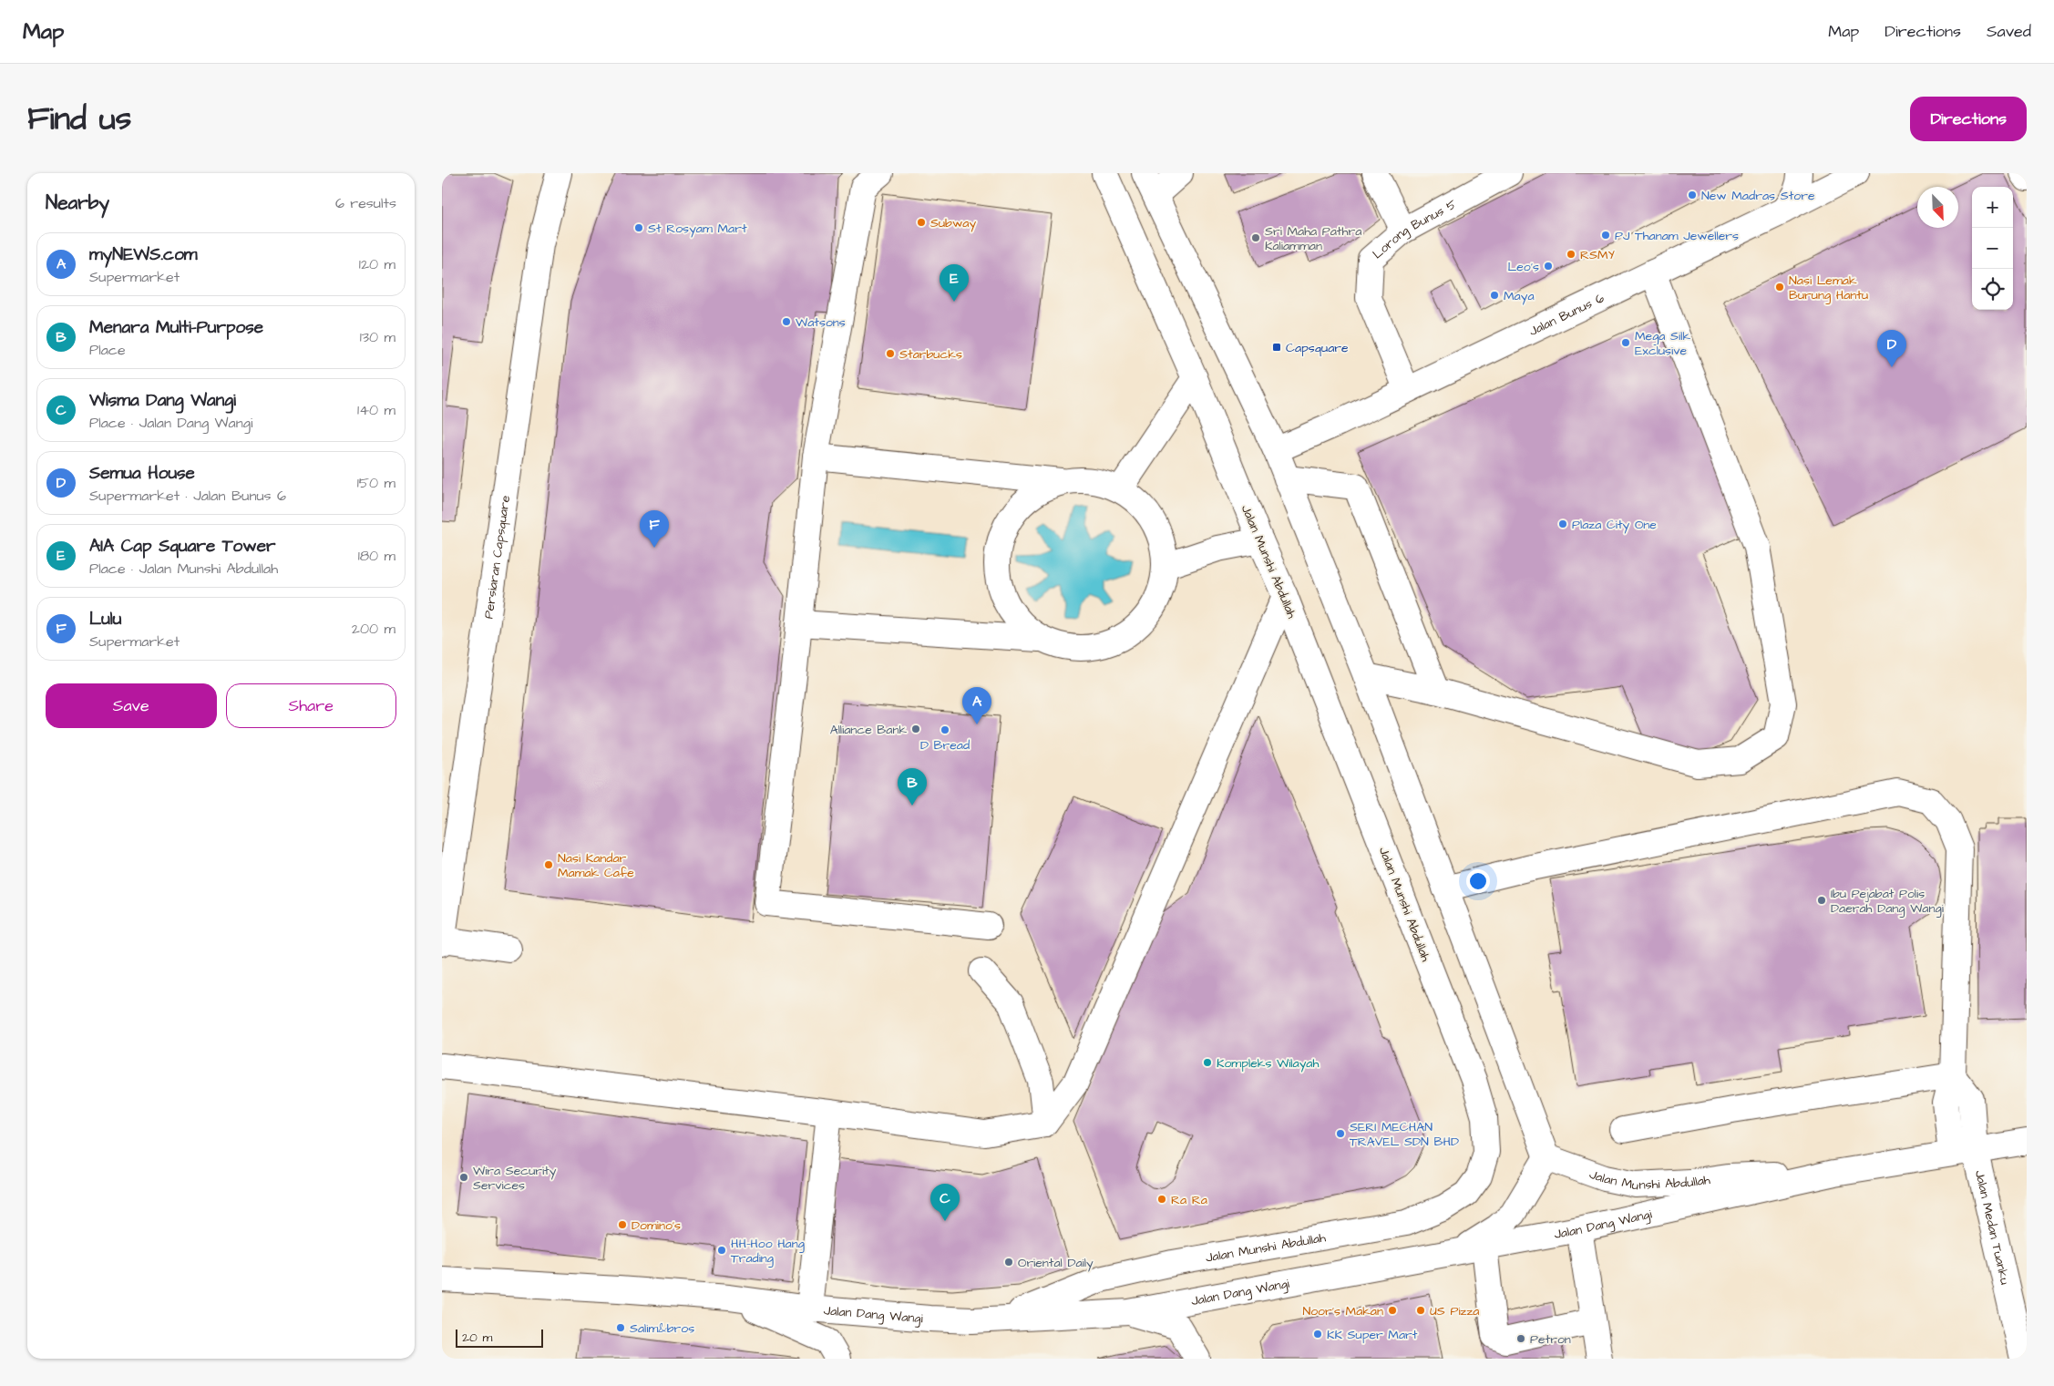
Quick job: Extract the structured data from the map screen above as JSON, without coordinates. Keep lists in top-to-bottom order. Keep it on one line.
{"streets":{"street":["Lorong Bunus 5","Jalan Bunus 6","Persiaran Capsquare","Jalan Munshi Abdullah","Jalan Dang Wangi","Jalan Medan Tuanku"]},"crossings":[["Lorong Bunus 5","Jalan Bunus 6"],["Jalan Munshi Abdullah","Jalan Dang Wangi"],["Jalan Dang Wangi","Jalan Medan Tuanku"]],"places":{"other":["New Madras Store","Subway","St Rosyam Mart","PJ Thanam Jewellers","Sri Maha Pathra Kaliamman","RSMY","Leo's","Nasi Lemak Burung Hantu","Maya","Watsons","Mega Silk Exclusive","Starbucks","Plaza City One","Alliance Bank","D Bread","Nasi Kandar Mamak Cafe","Ibu Pejabat Polis Daerah Dang Wangi","Kompleks Wilayah","SERI MECHAN TRAVEL SDN BHD","Wira Security Services","Ra Ra","Domino's","HH-Hoo Hang Trading","Oriental Daily","Noor’s Makan","US Pizza","Salim&bros","KK Super Mart","Petron"],"transit":["Capsquare"]},"scale_bar":"20 m","north":"bottom right","page":{"header":"Map","nav":["Map","Directions","Saved"],"title":"Find us","buttons":["Directions",["Save","Share"]],"heading":["Nearby","6 results"],"map_buttons":["+","−"],"list":[{"mark":"A","name":"myNEWS.com","note":"Supermarket","value":"120 m"},{"mark":"B","name":"Menara Multi-Purpose","note":"Place","value":"130 m"},{"mark":"C","name":"Wisma Dang Wangi","note":"Place · Jalan Dang Wangi","value":"140 m"},{"mark":"D","name":"Semua House","note":"Supermarket · Jalan Bunus 6","value":"150 m"},{"mark":"E","name":"AIA Cap Square Tower","note":"Place · Jalan Munshi Abdullah","value":"180 m"},{"mark":"F","name":"Lulu","note":"Supermarket","value":"200 m"}],"pins":["E","D","F","A","B","C"],"scale":"20 m"}}
